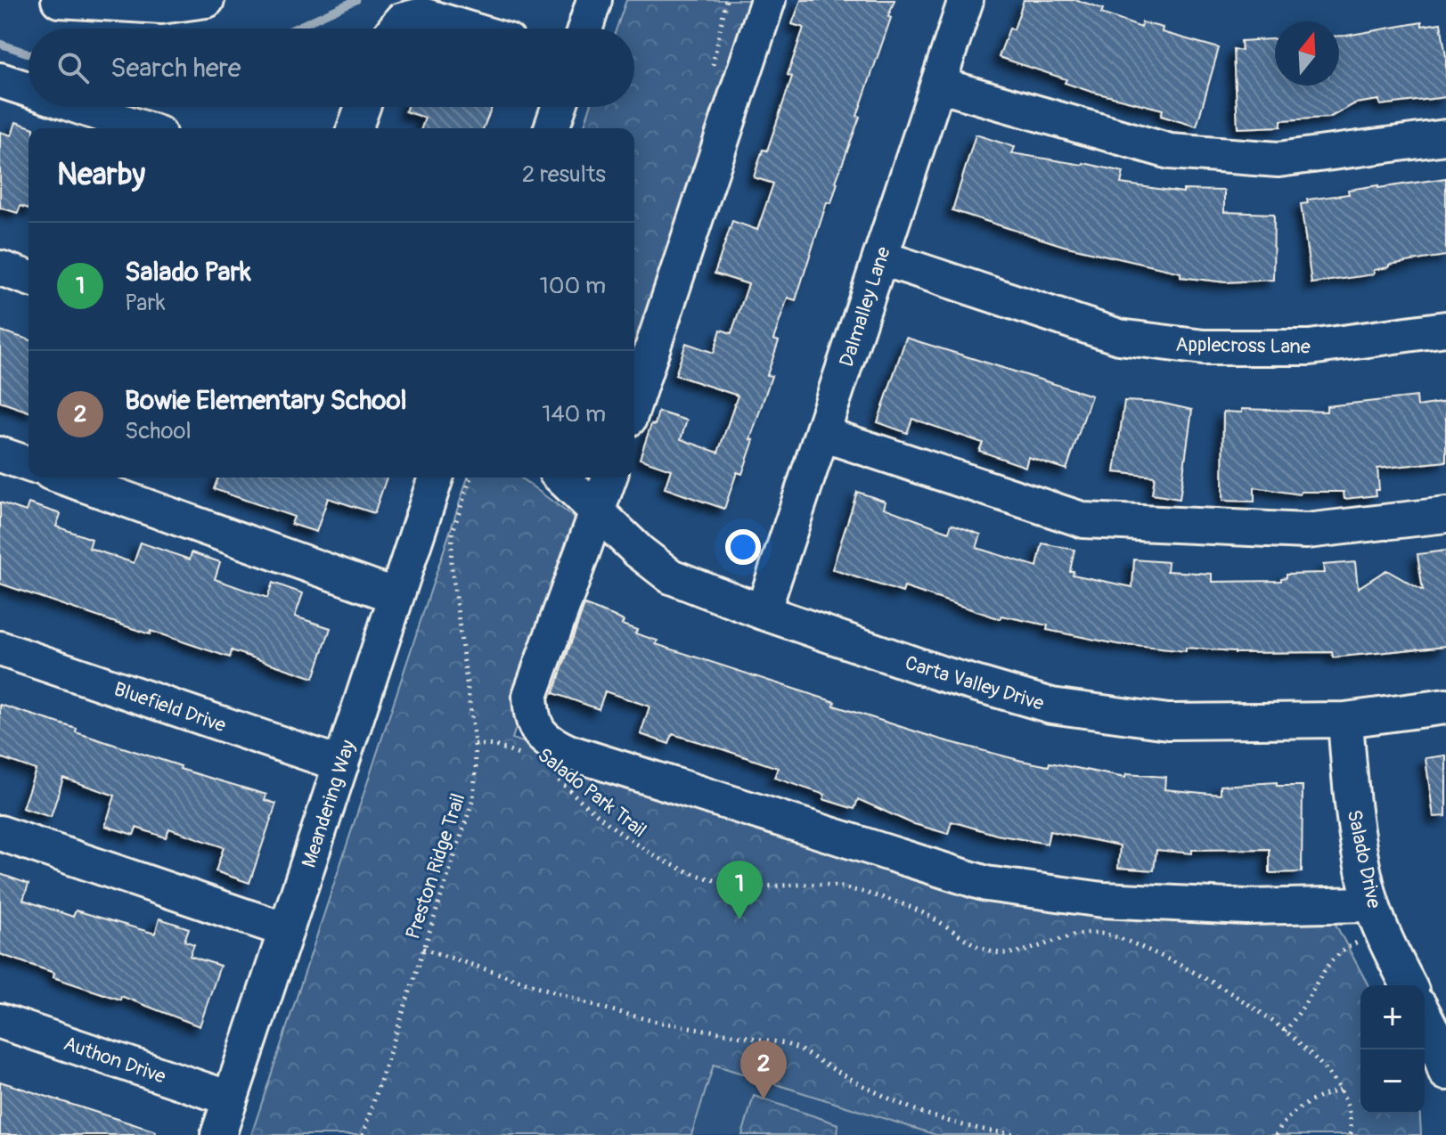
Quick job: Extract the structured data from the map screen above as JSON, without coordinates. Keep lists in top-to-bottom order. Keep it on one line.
{"streets":{"street":["Dalmalley Lane","Applecross Lane","Carta Valley Drive","Bluefield Drive","Meandering Way","Salado Drive","Authon Drive"],"path":["Salado Park Trail","Preston Ridge Trail"]},"crossings":[["Dalmalley Lane","Applecross Lane"],["Dalmalley Lane","Carta Valley Drive"],["Carta Valley Drive","Salado Drive"],["Bluefield Drive","Meandering Way"],["Salado Park Trail","Preston Ridge Trail"],["Meandering Way","Authon Drive"]],"north":"top","page":{"search":"Search here","heading":["Nearby","2 results"],"list":[{"mark":"1","name":"Salado Park","note":"Park","value":"100 m"},{"mark":"2","name":"Bowie Elementary School","note":"School","value":"140 m"}],"pins":["1","2"],"map_buttons":["+","−"]}}
